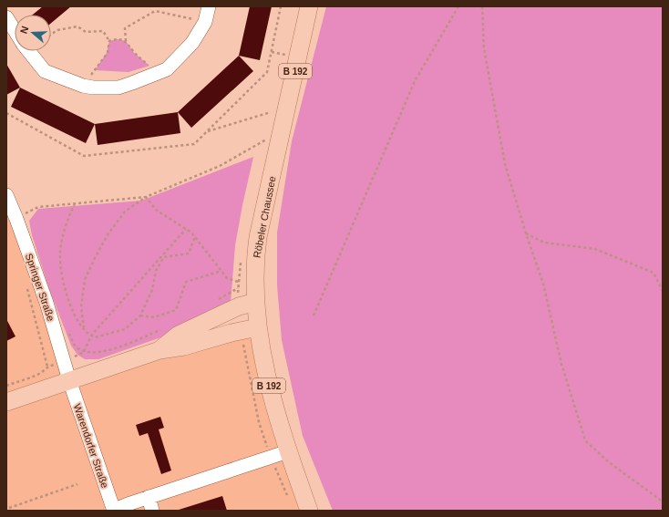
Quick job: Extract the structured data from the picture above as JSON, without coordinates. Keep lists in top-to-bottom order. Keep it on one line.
{"streets":{"main road":["B 192","Röbeler Chaussee"],"street":["Springer Straße","Warendorfer Straße"]},"crossings":[["Springer Straße","Warendorfer Straße"]],"north":"left"}
